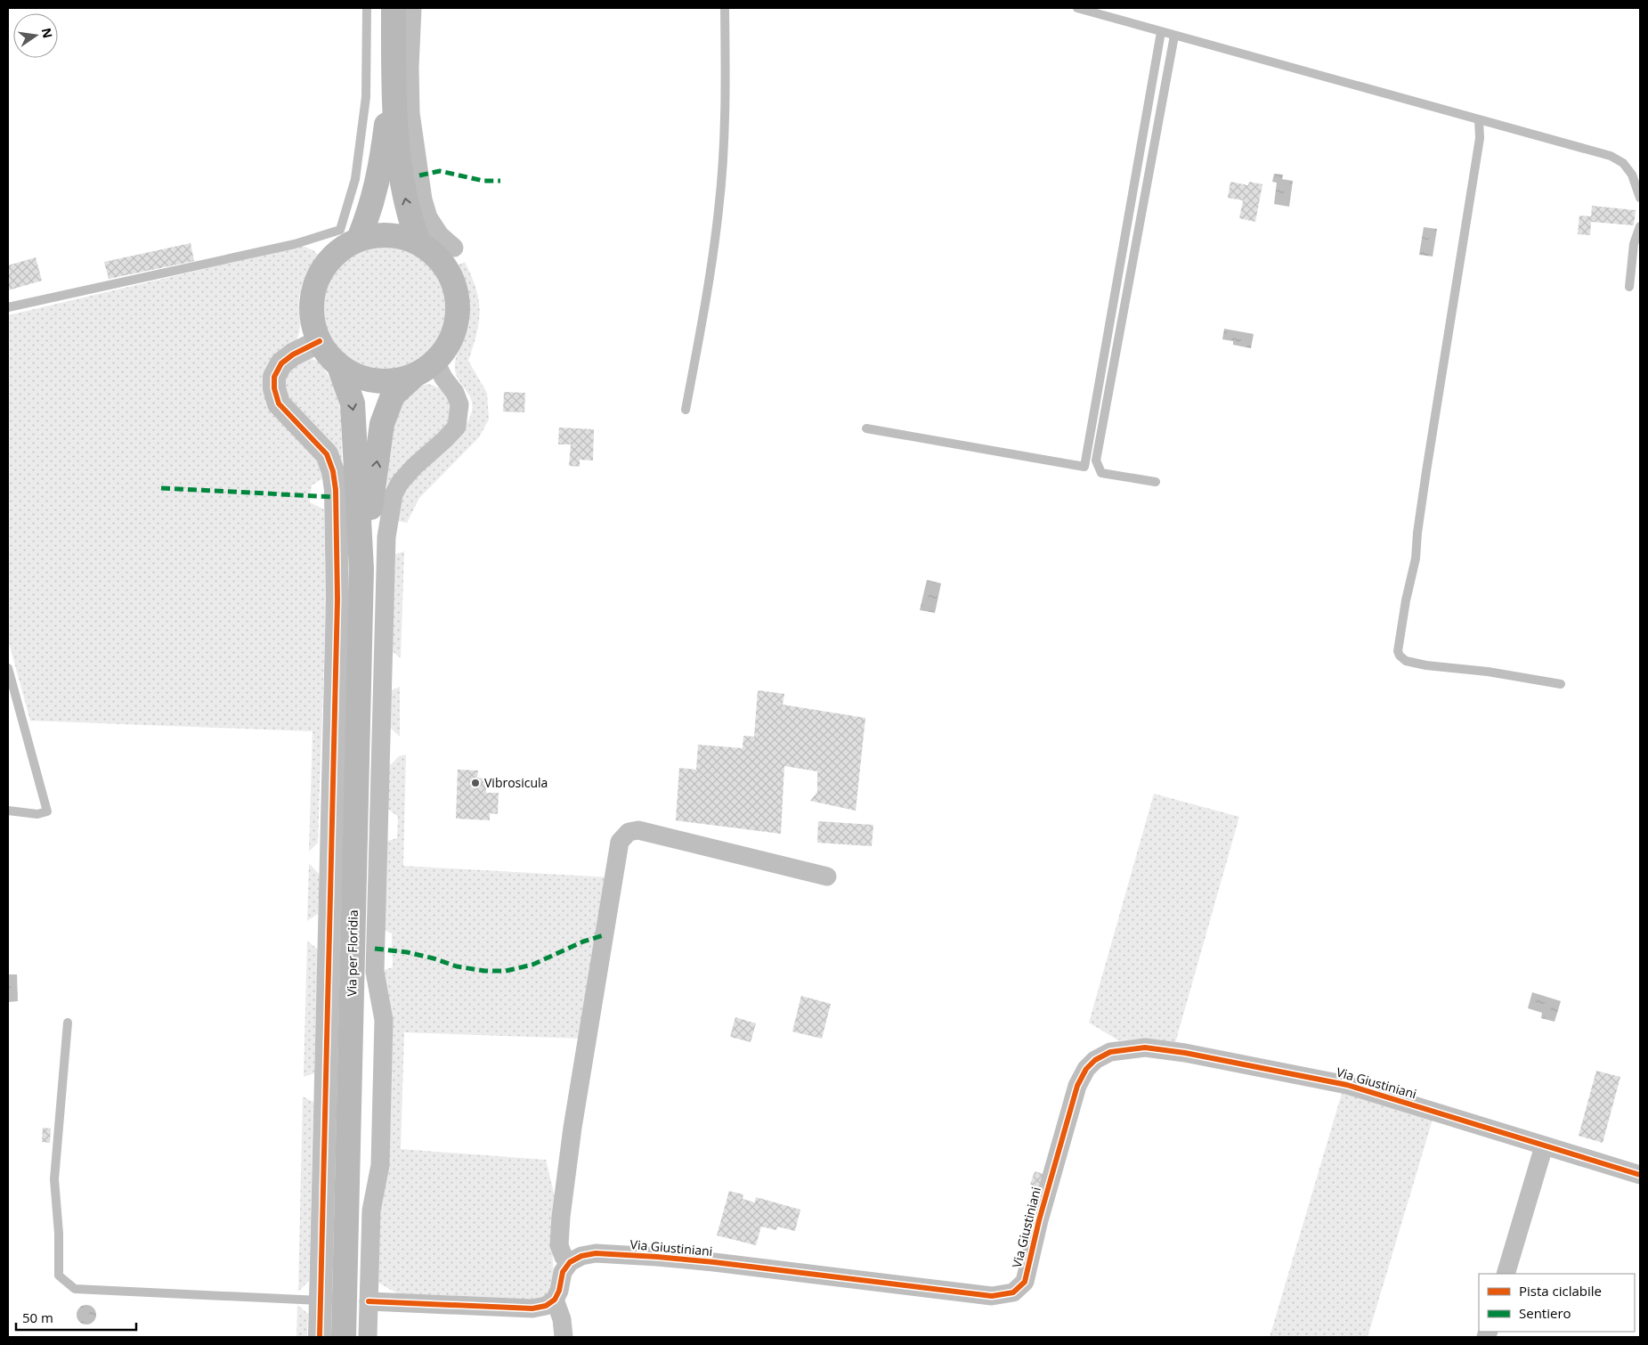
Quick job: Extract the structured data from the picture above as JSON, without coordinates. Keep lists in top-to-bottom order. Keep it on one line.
{"streets":{"main road":["Via per Floridia"],"street":["Via Giustiniani"]},"places":["Vibrosicula"],"legend":["Pista ciclabile","Sentiero"],"scale_bar":"50 m","north":"right"}
